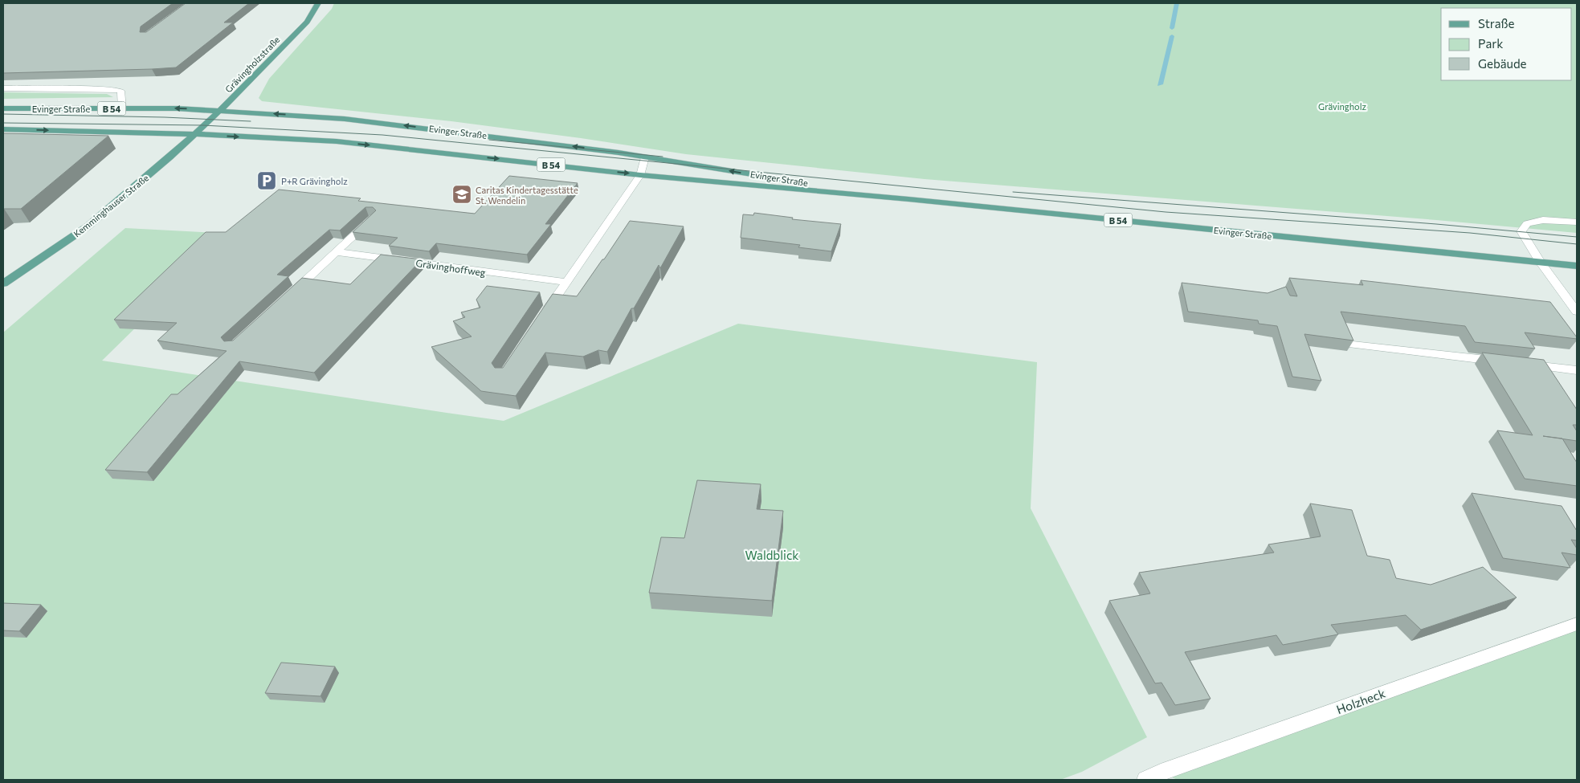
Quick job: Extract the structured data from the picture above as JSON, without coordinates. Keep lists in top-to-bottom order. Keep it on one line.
{"streets":{"main road":["Grävingholzstraße","Evinger Straße","B 54","Kemminghauser Straße"],"street":["Grävinghoffweg","Holzheck"]},"crossings":[["Grävingholzstraße","Evinger Straße"],["Grävingholzstraße","Kemminghauser Straße"],["Evinger Straße","Kemminghauser Straße"]],"parks":["Grävingholz","Waldblick"],"places":{"parking":["P+R Grävingholz"],"school or university":["Caritas Kindertagesstätte St. Wendelin"]},"legend":["Straße","Park","Gebäude"]}
